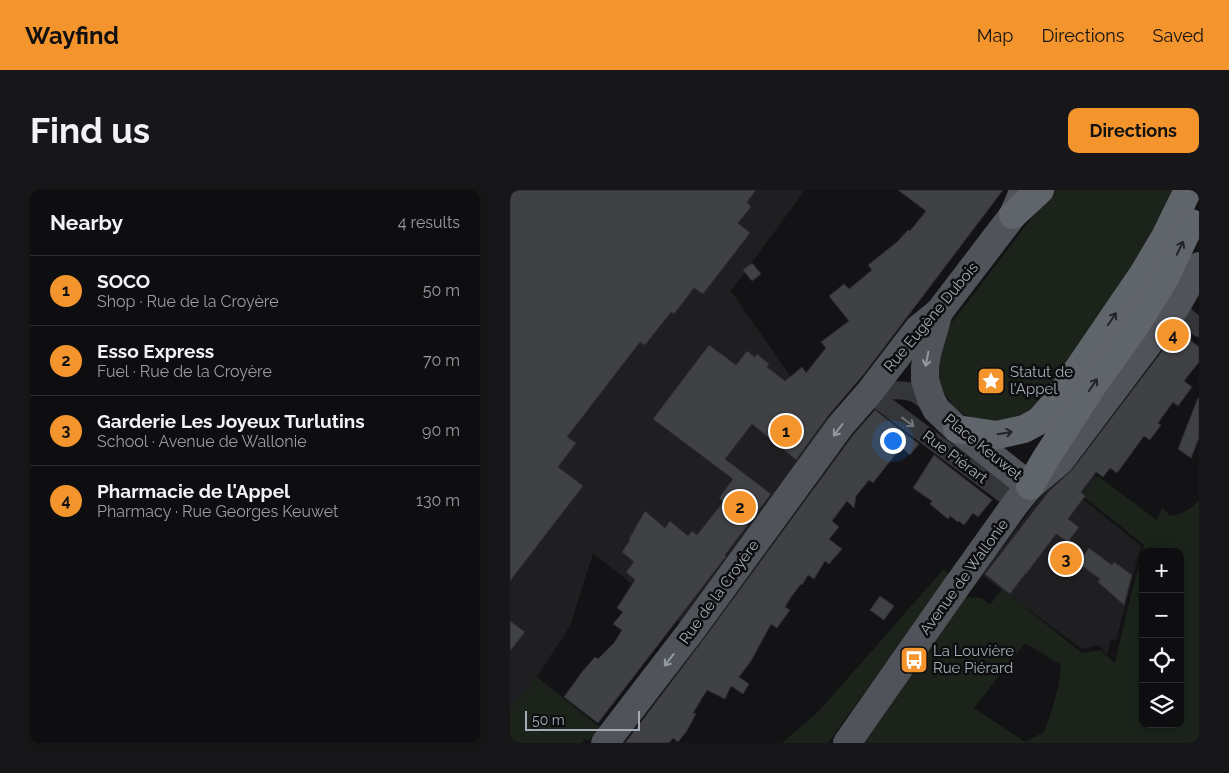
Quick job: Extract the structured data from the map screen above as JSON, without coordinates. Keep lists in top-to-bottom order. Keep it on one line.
{"streets":{"main road":["Rue Eugène Dubois","Place Keuwet","Avenue de Wallonie","Rue de la Croyère"],"street":["Rue Piérart"]},"crossings":[["Rue Eugène Dubois","Place Keuwet"],["Rue Eugène Dubois","Rue Piérart"],["Rue Eugène Dubois","Rue de la Croyère"],["Place Keuwet","Rue Piérart"],["Place Keuwet","Avenue de Wallonie"],["Place Keuwet","Rue de la Croyère"],["Rue Piérart","Avenue de Wallonie"],["Rue Piérart","Rue de la Croyère"]],"one_way":["Rue Piérart","Rue de la Croyère"],"places":{"place":["Statut de l'Appel"],"bus stop":["La Louvière Rue Piérard"]},"scale_bar":"50 m","page":{"header":"Wayfind","nav":["Map","Directions","Saved"],"buttons":"Directions","title":"Find us","heading":["Nearby","4 results"],"list":[{"mark":"1","name":"SOCO","note":"Shop · Rue de la Croyère","value":"50 m"},{"mark":"2","name":"Esso Express","note":"Fuel · Rue de la Croyère","value":"70 m"},{"mark":"3","name":"Garderie Les Joyeux Turlutins","note":"School · Avenue de Wallonie","value":"90 m"},{"mark":"4","name":"Pharmacie de l'Appel","note":"Pharmacy · Rue Georges Keuwet","value":"130 m"}],"pins":["4","1","2","3"],"map_buttons":["+","−"],"scale":"50 m"}}
